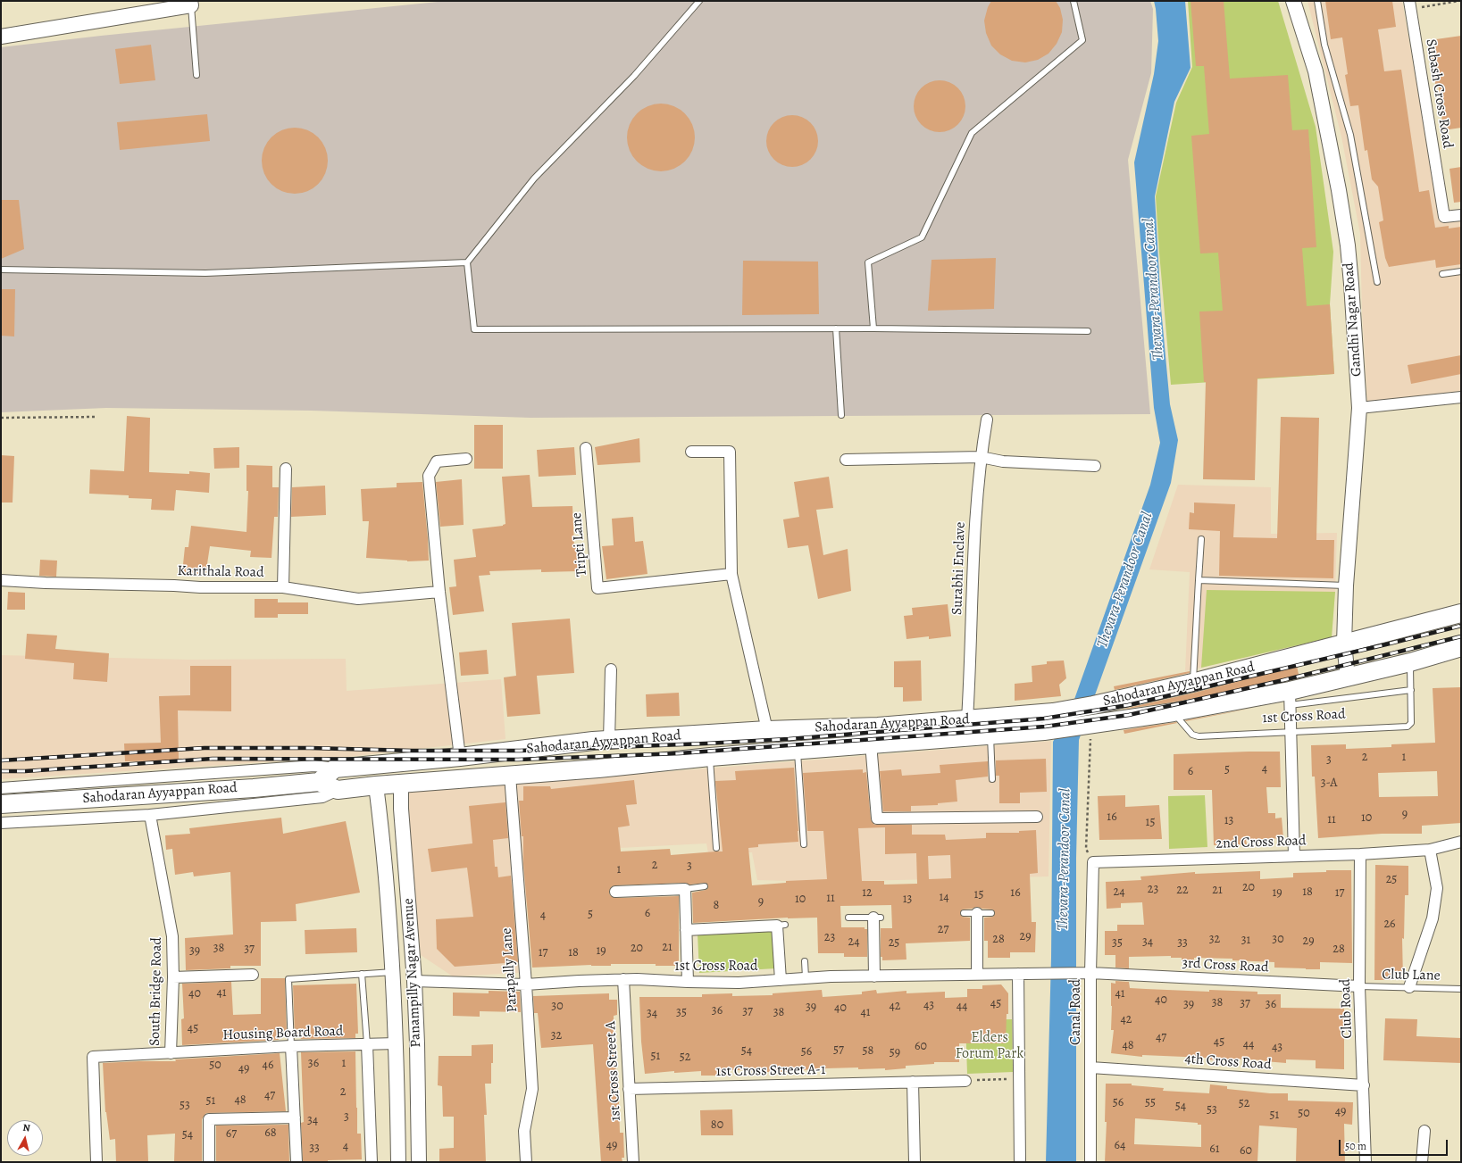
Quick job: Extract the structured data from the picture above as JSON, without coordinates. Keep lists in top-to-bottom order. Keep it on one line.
{"streets":{"main road":["Sahodaran Ayyappan Road"],"street":["Subash Cross Road","Gandhi Nagar Road","Tripti Lane","Surabhi Enclave","Karithala Road","1st Cross Road","2nd Cross Road","3rd Cross Road","Parapally Lane","Panampilly Nagar Avenue","South Bridge Road","Club Road","Canal Road","Housing Board Road","4th Cross Road","1st Cross Street A","1st Cross Street A-1"],"lane":["Club Lane"]},"crossings":[["Gandhi Nagar Road","Sahodaran Ayyappan Road"],["Surabhi Enclave","Sahodaran Ayyappan Road"],["Sahodaran Ayyappan Road","1st Cross Road"],["Sahodaran Ayyappan Road","Parapally Lane"],["Sahodaran Ayyappan Road","Panampilly Nagar Avenue"],["1st Cross Road","3rd Cross Road"],["1st Cross Road","Parapally Lane"],["1st Cross Road","Panampilly Nagar Avenue"],["1st Cross Road","1st Cross Street A"],["2nd Cross Road","Club Road"],["2nd Cross Road","Canal Road"],["3rd Cross Road","Club Lane"],["3rd Cross Road","Club Road"],["3rd Cross Road","Canal Road"],["Panampilly Nagar Avenue","Housing Board Road"],["Club Lane","Club Road"],["South Bridge Road","Housing Board Road"],["Club Road","4th Cross Road"],["Canal Road","4th Cross Road"],["1st Cross Street A","1st Cross Street A-1"]],"water":["Thevara-Perandoor Canal"],"parks":["Elders Forum Park"],"house_numbers":["2","1","3","4","5","6","3-A","9","16","10","11","13","15","2","3","1","25","20","23","22","21","24","18","12","16","19","17","15","14","11","10","13","9","8","6","5","4","26","27","29","23","28","32","30","31","29","24","34","25","35","33","21","38","20","37","28","39","19","17","18","41","40","41","40","38","45","37","39","36","43","30","42","44","39","40","36","37","35","38","41","34","42","45","32","47","45","44","48","60","43","57","54","58","56","59","51","52","36","1","50","46","49","2","47","48","51","56","55","52","53","54","53","49","50","51","3","34","80","68","67","54","49","64","4","33","61","60"],"scale_bar":"50 m","north":"top"}
